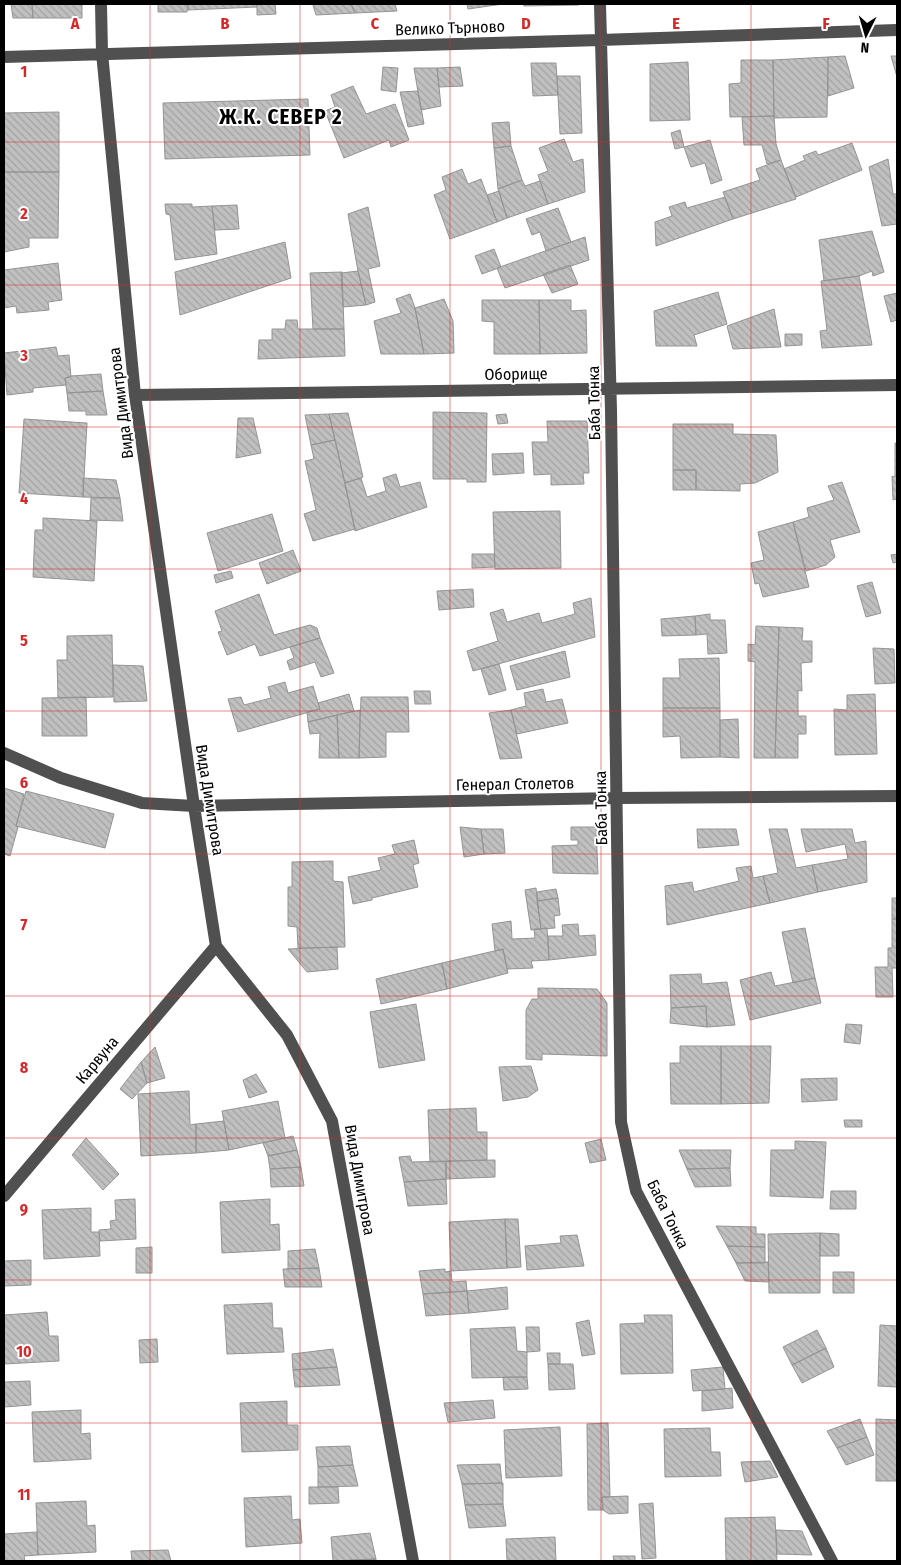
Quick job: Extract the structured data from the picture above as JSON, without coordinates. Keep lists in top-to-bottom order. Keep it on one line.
{"streets":{"street":["Велико Търново","Оборище","Вида Димитрова","Баба Тонка","Генерал Столетов","Карвуна"]},"crossings":[["Велико Търново","Вида Димитрова"],["Велико Търново","Баба Тонка"],["Оборище","Вида Димитрова"],["Оборище","Баба Тонка"],["Вида Димитрова","Генерал Столетов"],["Вида Димитрова","Карвуна"],["Баба Тонка","Генерал Столетов"]],"districts":["Ж.К. СЕВЕР 2"],"north":"bottom","grid":{"columns":["A","B","C","D","E","F"],"rows":["1","2","3","4","5","6","7","8","9","10","11"]}}
